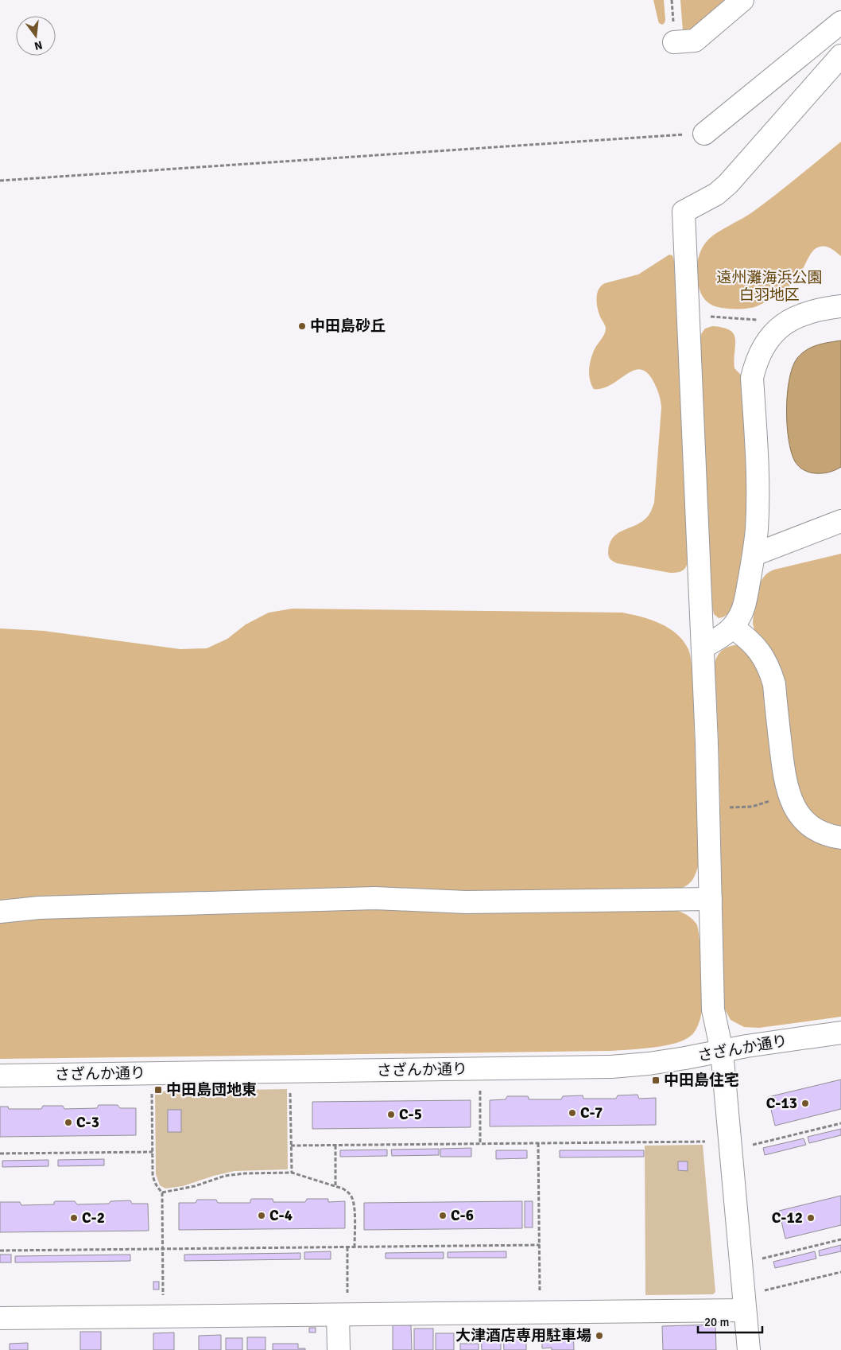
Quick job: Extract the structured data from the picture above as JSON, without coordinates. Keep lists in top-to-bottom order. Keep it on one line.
{"streets":{"street":["さざんか通り"]},"parks":["遠州灘海浜公園 白羽地区"],"places":{"other":["中田島砂丘","C-13","C-7","C-5","C-3","C-4","C-6","C-2","C-12","大津酒店専用駐車場"],"transit":["中田島住宅","中田島団地東"]},"scale_bar":"20 m","north":"bottom"}
